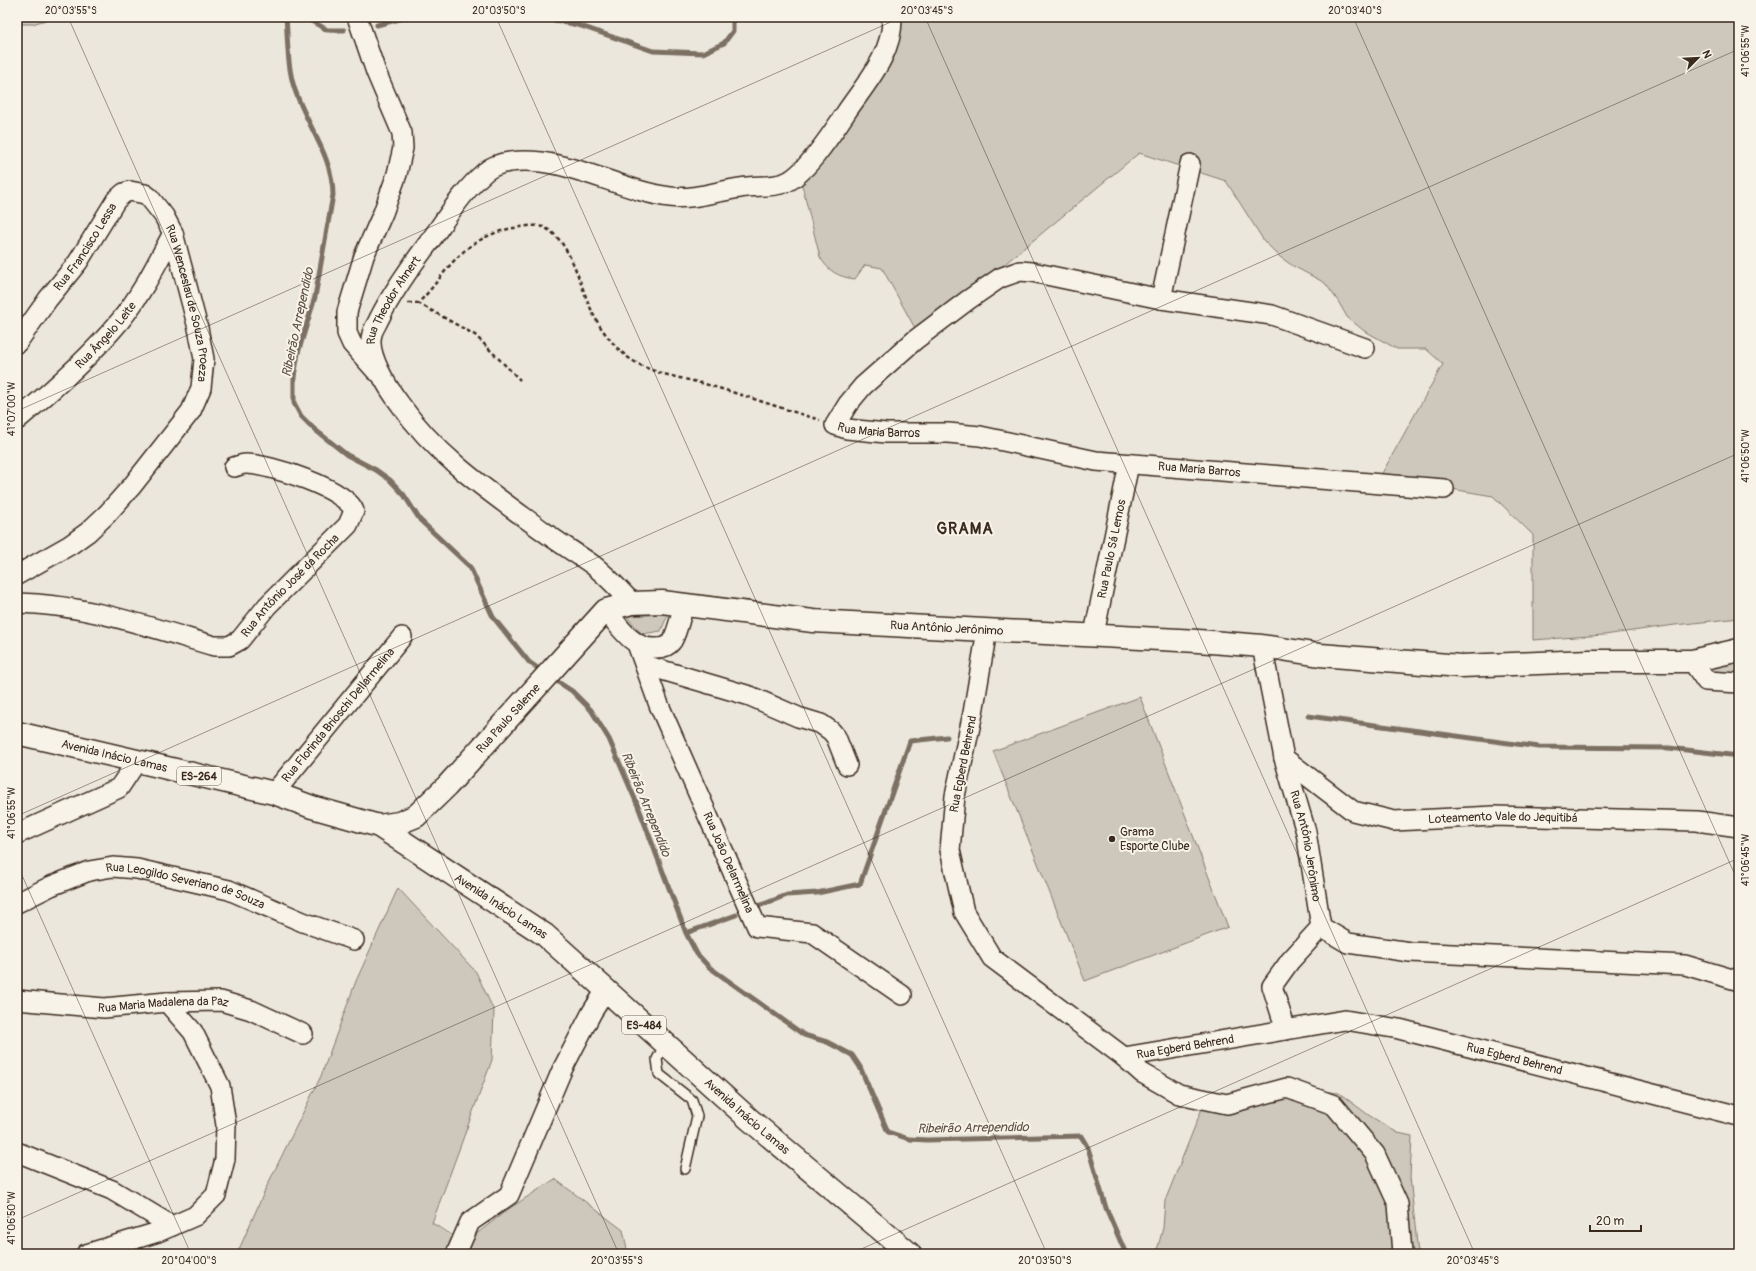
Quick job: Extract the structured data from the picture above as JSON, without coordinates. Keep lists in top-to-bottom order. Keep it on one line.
{"streets":{"main road":["Rua Antônio Jerônimo","Rua Paulo Saleme","Avenida Inácio Lamas","ES-264","ES-484"],"street":["Rua Francisco Lessa","Rua Theodor Ahnert","Rua Wenceslau de Souza Proeza","Rua Ângelo Leite","Rua Maria Barros","Rua Paulo Sá Lemos","Rua Antônio José da Rocha","Rua Florinda Brioschi Dellarmelina","Rua Egberd Behrend","Loteamento Vale do Jequitibá","Rua João Delarmelina","Rua Leogildo Severiano de Souza","Rua Maria Madalena da Paz"]},"crossings":[["Rua Francisco Lessa","Rua Wenceslau de Souza Proeza"],["Rua Theodor Ahnert","Rua Antônio Jerônimo"],["Rua Wenceslau de Souza Proeza","Rua Ângelo Leite"],["Rua Maria Barros","Rua Paulo Sá Lemos"],["Rua Paulo Sá Lemos","Rua Antônio Jerônimo"],["Rua Antônio Jerônimo","Rua Egberd Behrend"],["Rua Antônio Jerônimo","Loteamento Vale do Jequitibá"],["Rua Florinda Brioschi Dellarmelina","Avenida Inácio Lamas"],["Rua Paulo Saleme","Avenida Inácio Lamas"]],"districts":["GRAMA"],"water":["Ribeirão Arrependido"],"places":["Grama Esporte Clube"],"scale_bar":"20 m","north":"top right","coordinates":["20°03'55\"S","20°03'50\"S","20°03'45\"S","20°03'40\"S","41°06'55\"W","41°07'00\"W","41°06'50\"W","41°06'45\"W","20°04'00\"S"]}
